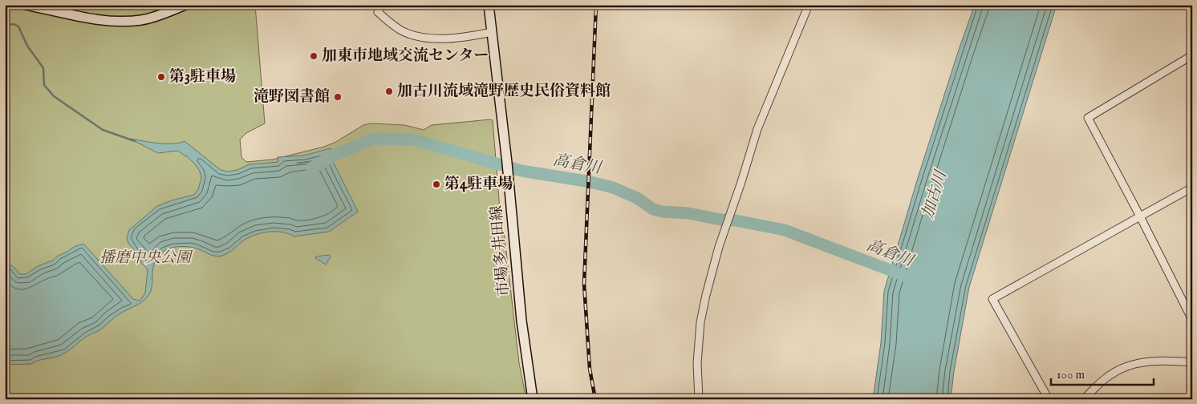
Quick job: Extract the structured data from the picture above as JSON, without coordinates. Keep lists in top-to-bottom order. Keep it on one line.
{"streets":{"main road":["市場多井田線"]},"water":["高倉川","加古川"],"parks":["播磨中央公園"],"places":["加東市地域交流センター","第3駐車場","加古川流域滝野歴史民俗資料館","滝野図書館","第4駐車場"],"scale_bar":"100 m"}
